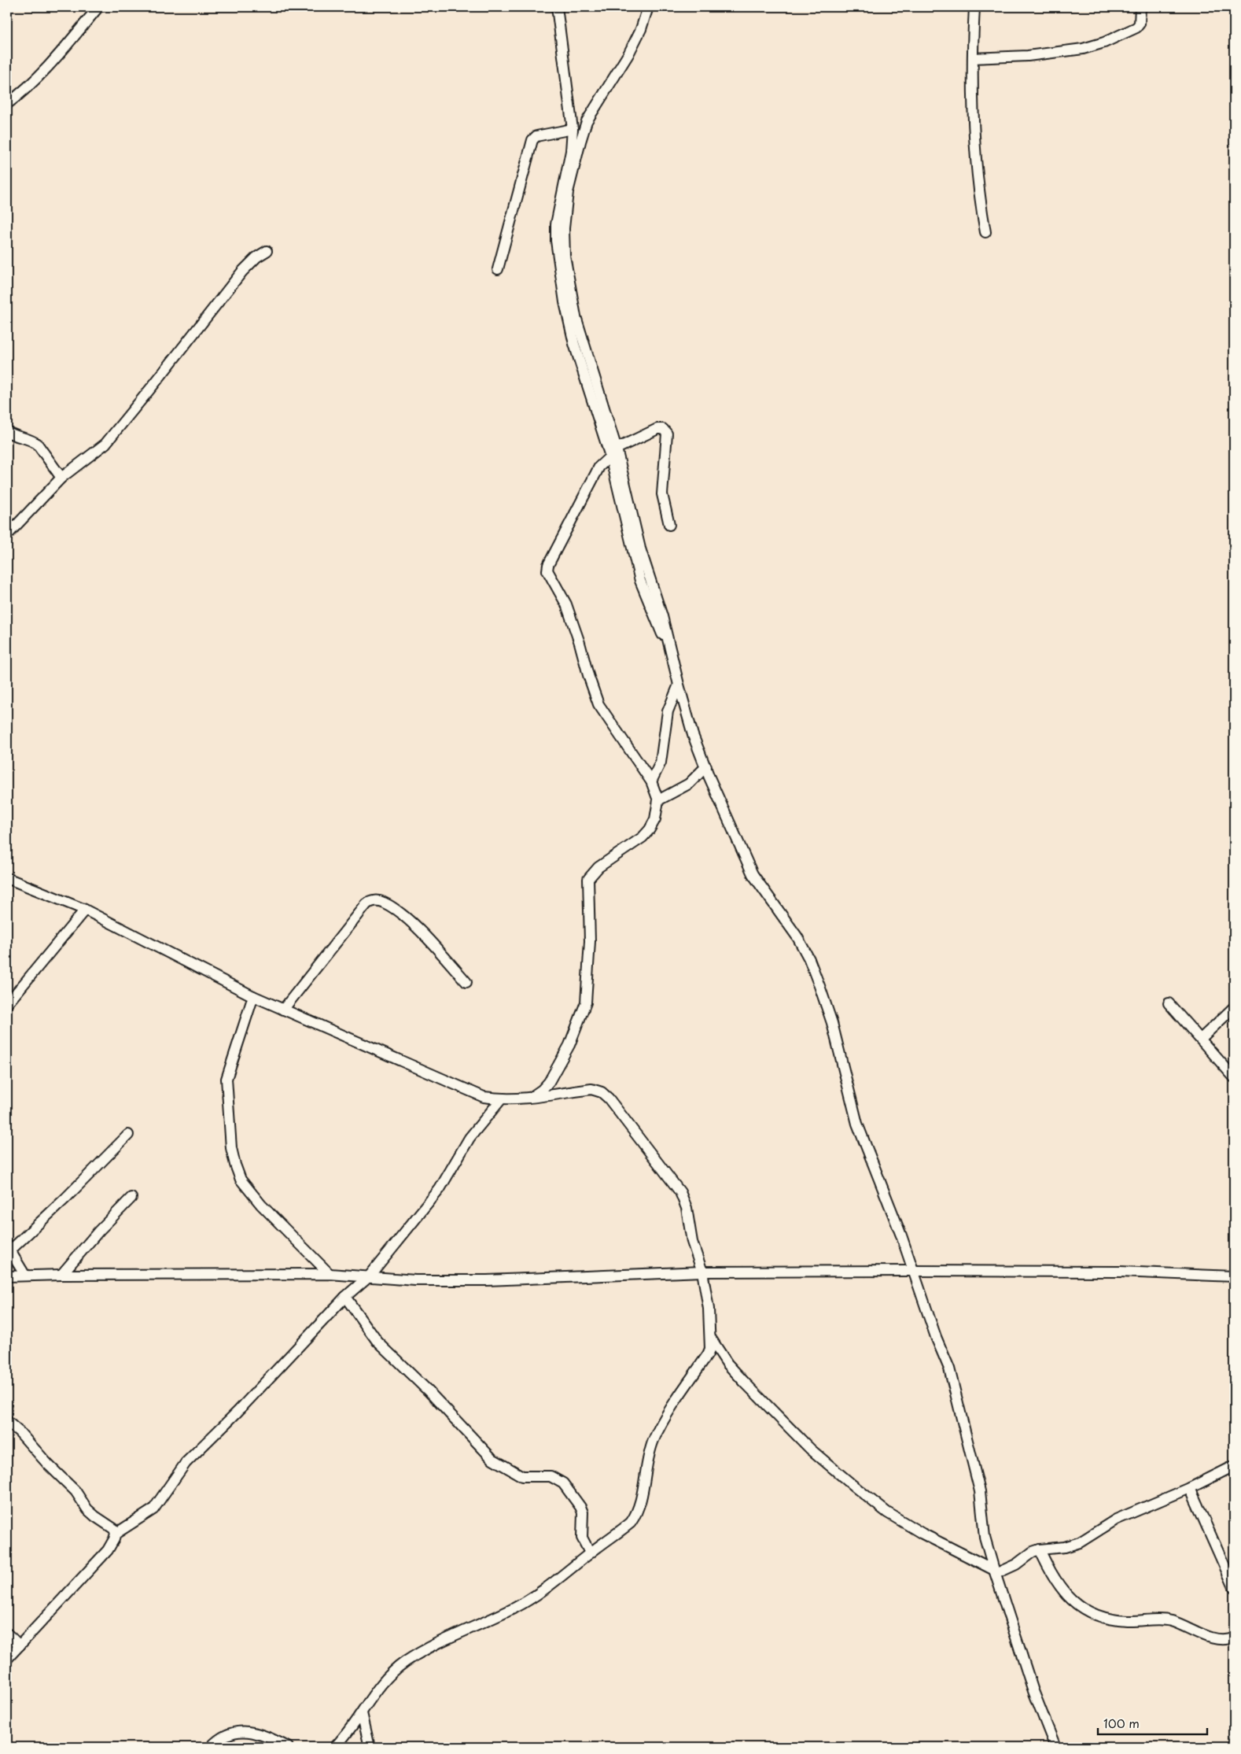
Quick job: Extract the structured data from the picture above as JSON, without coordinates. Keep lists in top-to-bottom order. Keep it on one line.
{"scale_bar":"100 m"}
